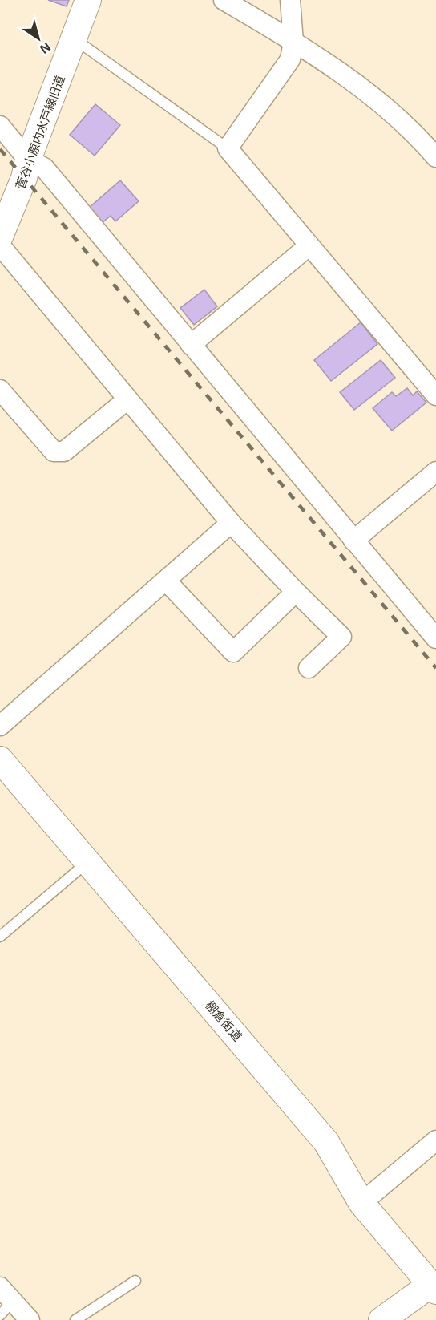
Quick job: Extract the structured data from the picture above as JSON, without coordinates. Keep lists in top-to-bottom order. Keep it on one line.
{"streets":{"street":["菅谷小原内水戸線旧道","棚倉街道"]},"north":"bottom right"}
